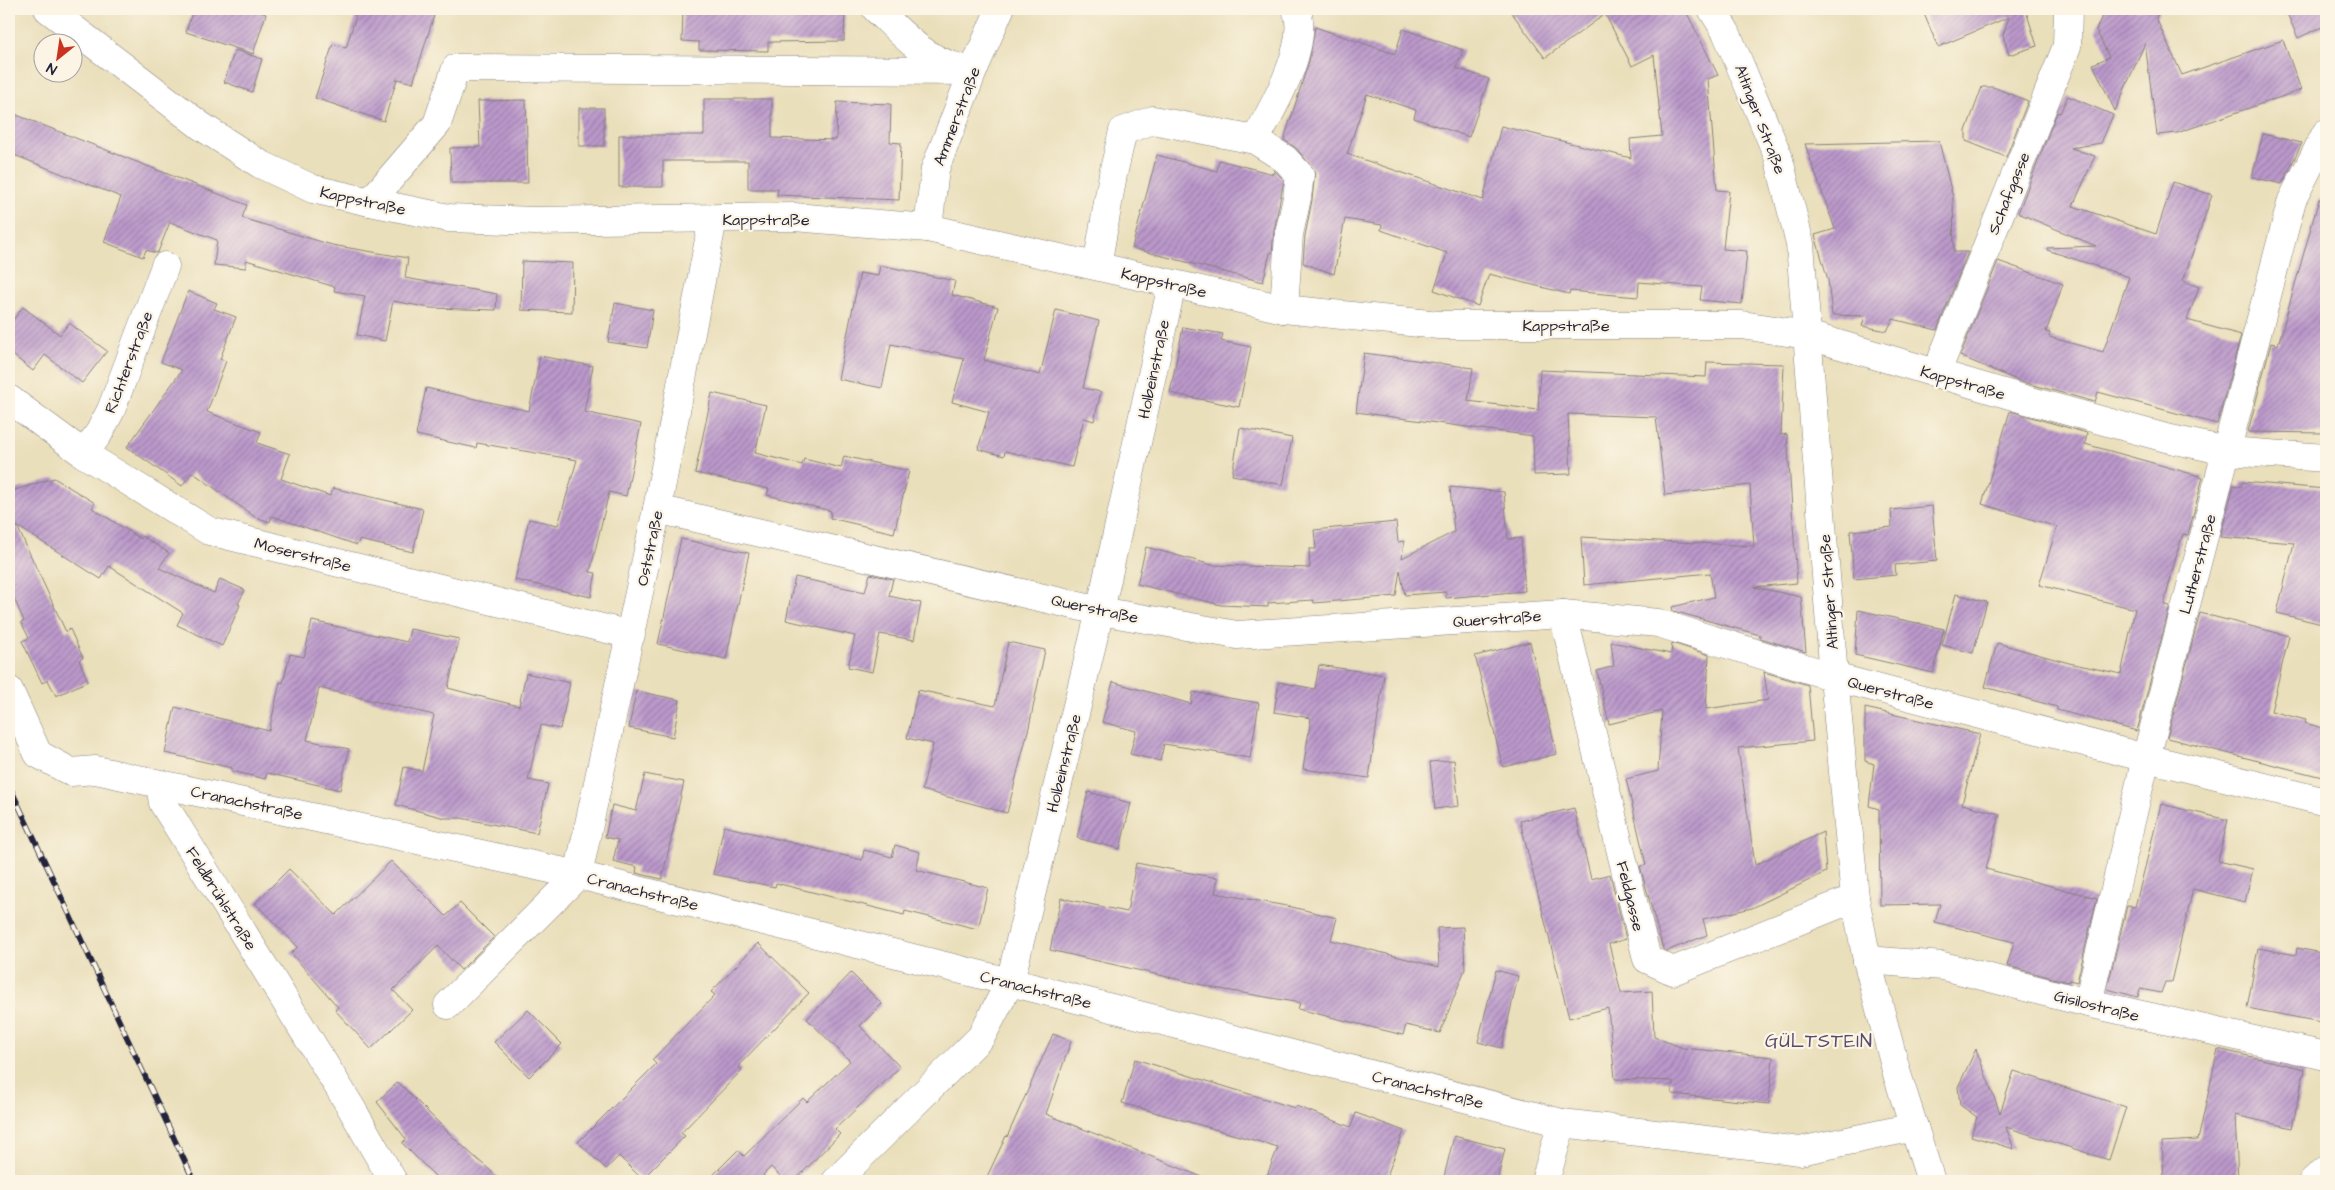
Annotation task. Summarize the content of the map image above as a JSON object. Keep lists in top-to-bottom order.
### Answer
{
  "streets": {
    "street": [
      "Ammerstraße",
      "Altinger Straße",
      "Schafgasse",
      "Kappstraße",
      "Richterstraße",
      "Holbeinstraße",
      "Oststraße",
      "Moserstraße",
      "Lutherstraße",
      "Querstraße",
      "Cranachstraße",
      "Feldgasse",
      "Feldbrühlstraße",
      "Gisilostraße"
    ]
  },
  "crossings": [
    ["Ammerstraße", "Kappstraße"],
    ["Altinger Straße", "Kappstraße"],
    ["Altinger Straße", "Querstraße"],
    ["Altinger Straße", "Cranachstraße"],
    ["Altinger Straße", "Feldgasse"],
    ["Altinger Straße", "Gisilostraße"],
    ["Schafgasse", "Kappstraße"],
    ["Kappstraße", "Holbeinstraße"],
    ["Kappstraße", "Oststraße"],
    ["Kappstraße", "Lutherstraße"],
    ["Richterstraße", "Moserstraße"],
    ["Holbeinstraße", "Querstraße"],
    ["Holbeinstraße", "Cranachstraße"],
    ["Oststraße", "Moserstraße"],
    ["Oststraße", "Querstraße"],
    ["Oststraße", "Cranachstraße"],
    ["Lutherstraße", "Querstraße"],
    ["Lutherstraße", "Gisilostraße"],
    ["Querstraße", "Feldgasse"],
    ["Cranachstraße", "Feldbrühlstraße"]
  ],
  "districts": ["GÜLTSTEIN"],
  "north": "bottom left"
}
